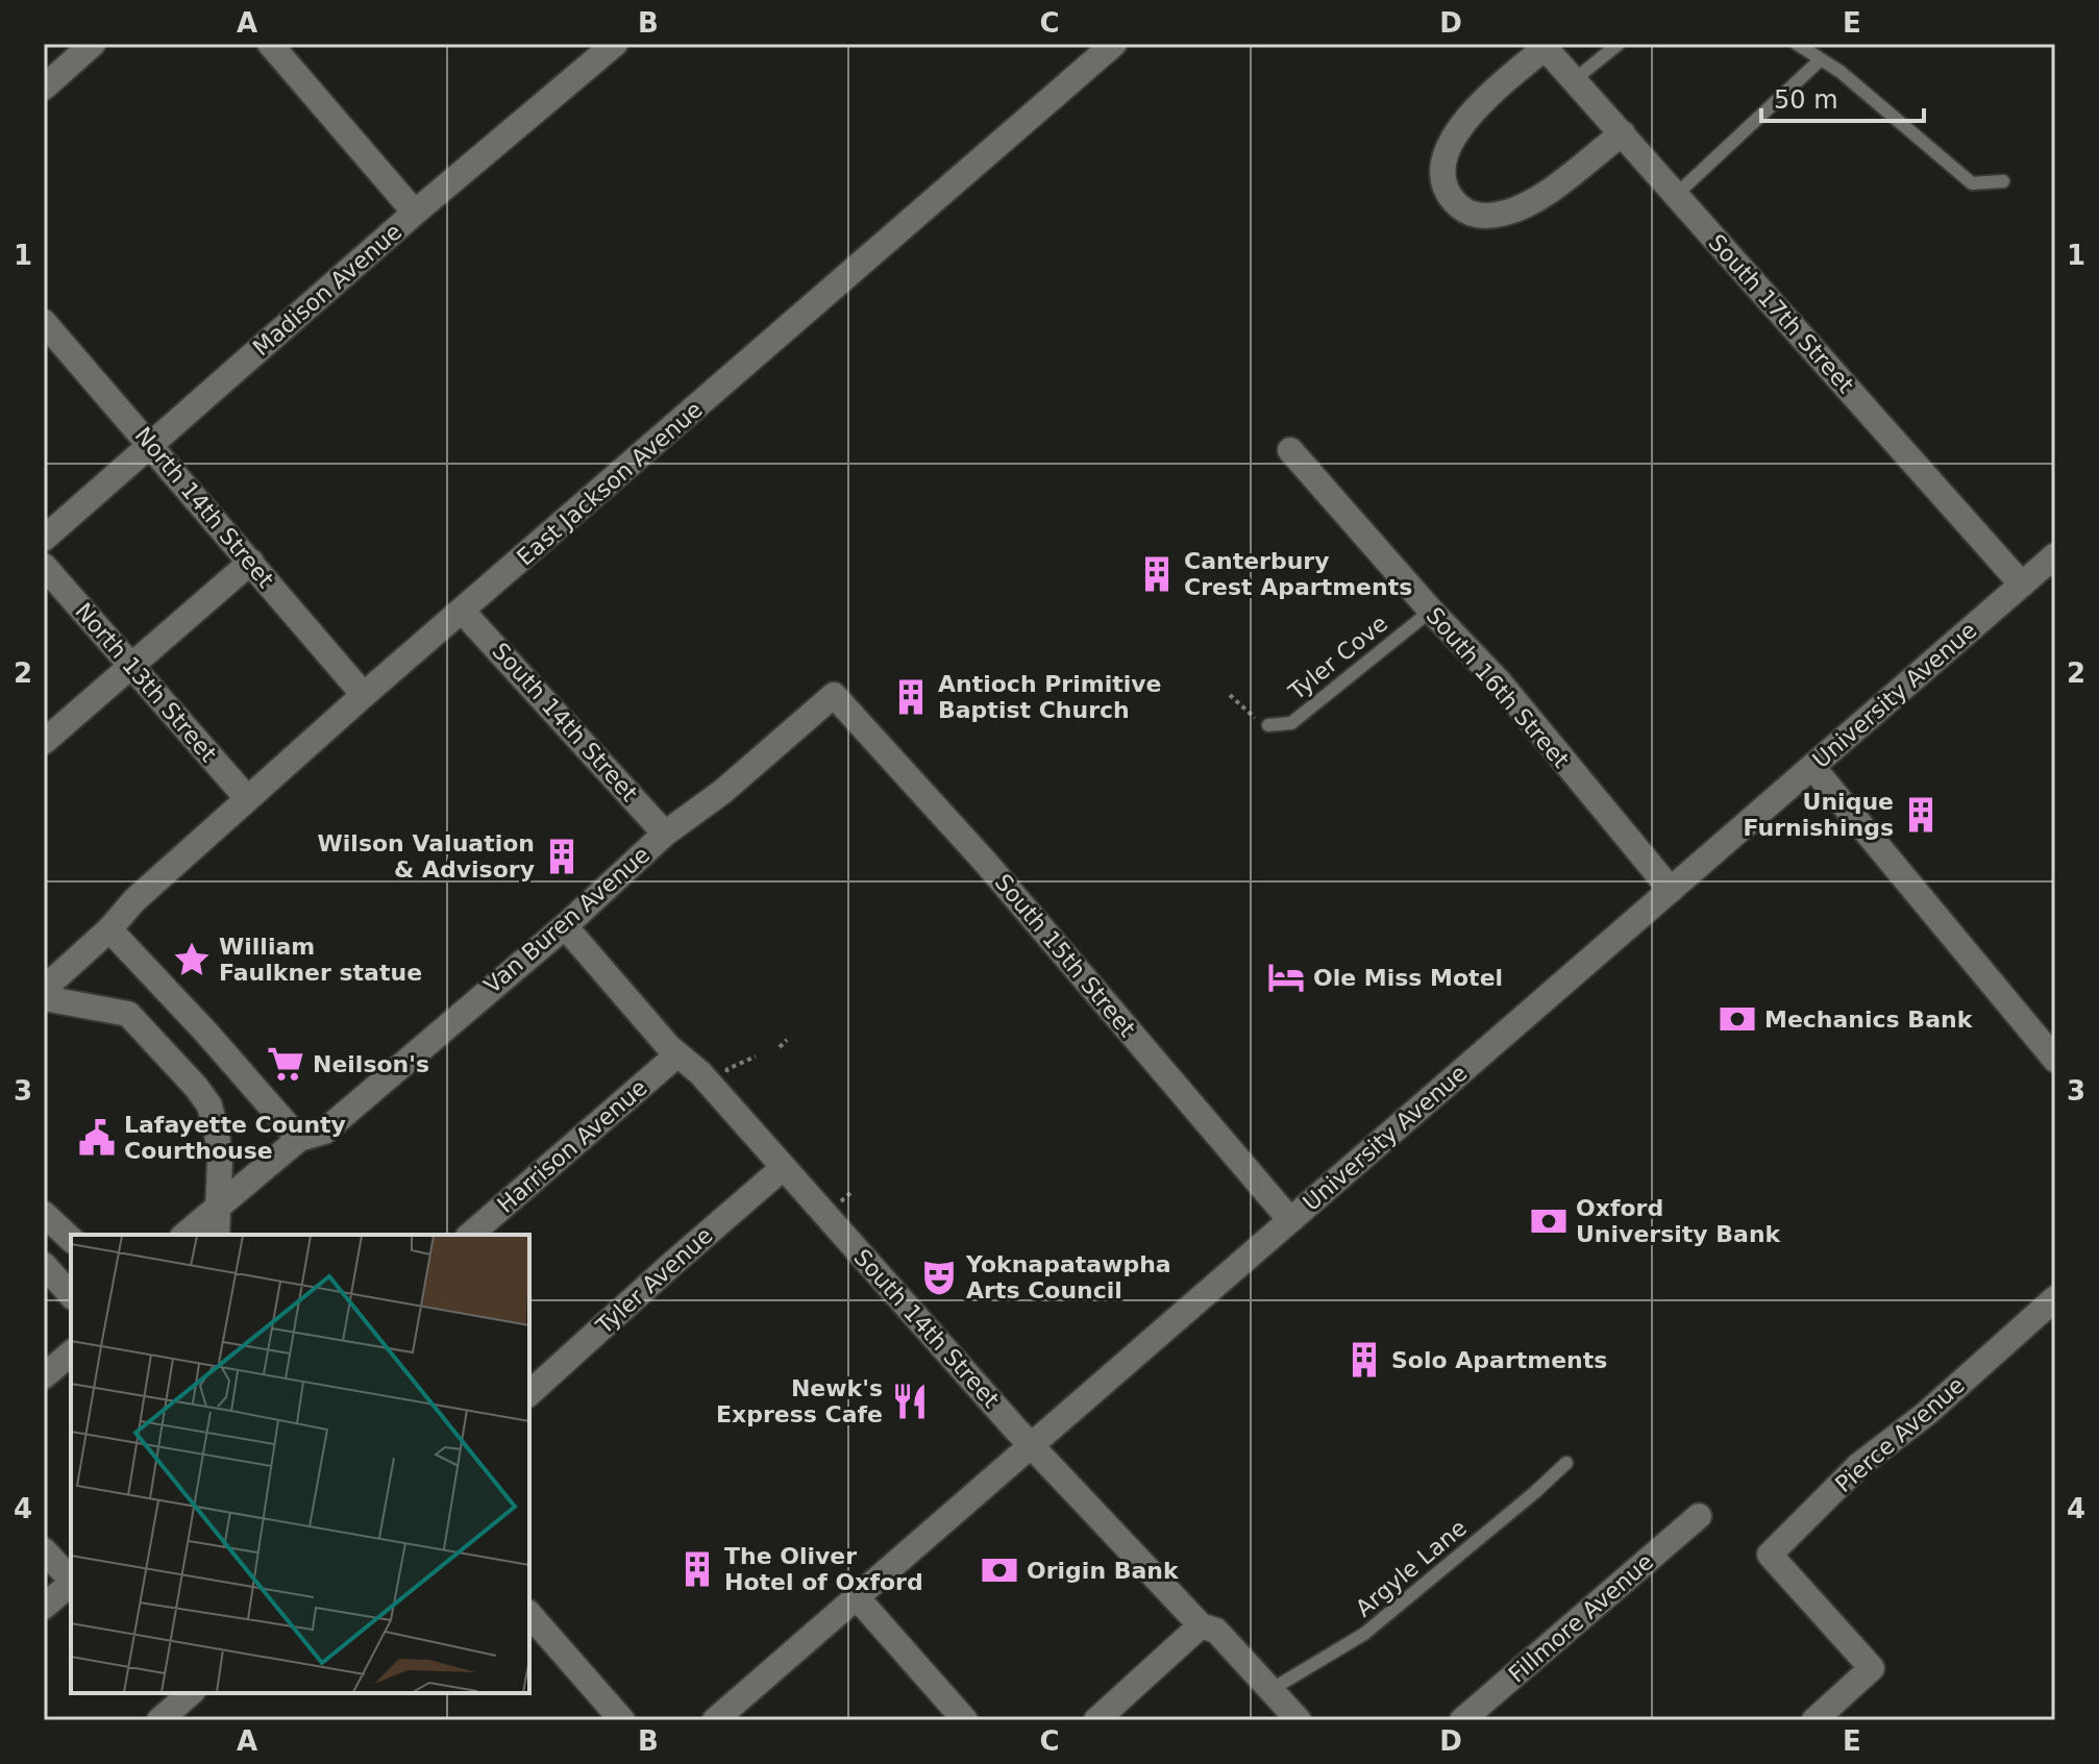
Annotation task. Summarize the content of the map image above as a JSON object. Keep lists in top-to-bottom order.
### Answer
{
  "streets": {
    "street": [
      "Madison Avenue",
      "South 17th Street",
      "East Jackson Avenue",
      "North 14th Street",
      "North 13th Street",
      "South 16th Street",
      "University Avenue",
      "South 14th Street",
      "Van Buren Avenue",
      "South 15th Street",
      "Harrison Avenue",
      "Tyler Avenue",
      "Pierce Avenue",
      "Fillmore Avenue"
    ],
    "lane": ["Tyler Cove", "Argyle Lane"]
  },
  "crossings": [
    ["Madison Avenue", "North 14th Street"],
    ["South 17th Street", "University Avenue"],
    ["East Jackson Avenue", "North 14th Street"],
    ["East Jackson Avenue", "North 13th Street"],
    ["East Jackson Avenue", "South 14th Street"],
    ["Tyler Cove", "South 16th Street"],
    ["South 16th Street", "University Avenue"],
    ["University Avenue", "South 14th Street"],
    ["University Avenue", "South 15th Street"],
    ["South 14th Street", "Van Buren Avenue"],
    ["South 14th Street", "Harrison Avenue"],
    ["South 14th Street", "Tyler Avenue"],
    ["South 14th Street", "Argyle Lane"],
    ["Van Buren Avenue", "South 15th Street"]
  ],
  "places": {
    "building": [
      "Canterbury Crest Apartments",
      "Antioch Primitive Baptist Church",
      "Unique Furnishings",
      "Wilson Valuation & Advisory",
      "Solo Apartments",
      "The Oliver Hotel of Oxford"
    ],
    "place": ["William Faulkner statue"],
    "hotel": ["Ole Miss Motel"],
    "bank": ["Mechanics Bank", "Oxford University Bank", "Origin Bank"],
    "supermarket": ["Neilson's"],
    "public building": ["Lafayette County Courthouse"],
    "theatre": ["Yoknapatawpha Arts Council"],
    "restaurant": ["Newk's Express Cafe"]
  },
  "scale_bar": "50 m",
  "grid": {
    "columns": [
      "A",
      "B",
      "C",
      "D",
      "E"
    ],
    "rows": [
      "1",
      "2",
      "3",
      "4"
    ]
  }
}
